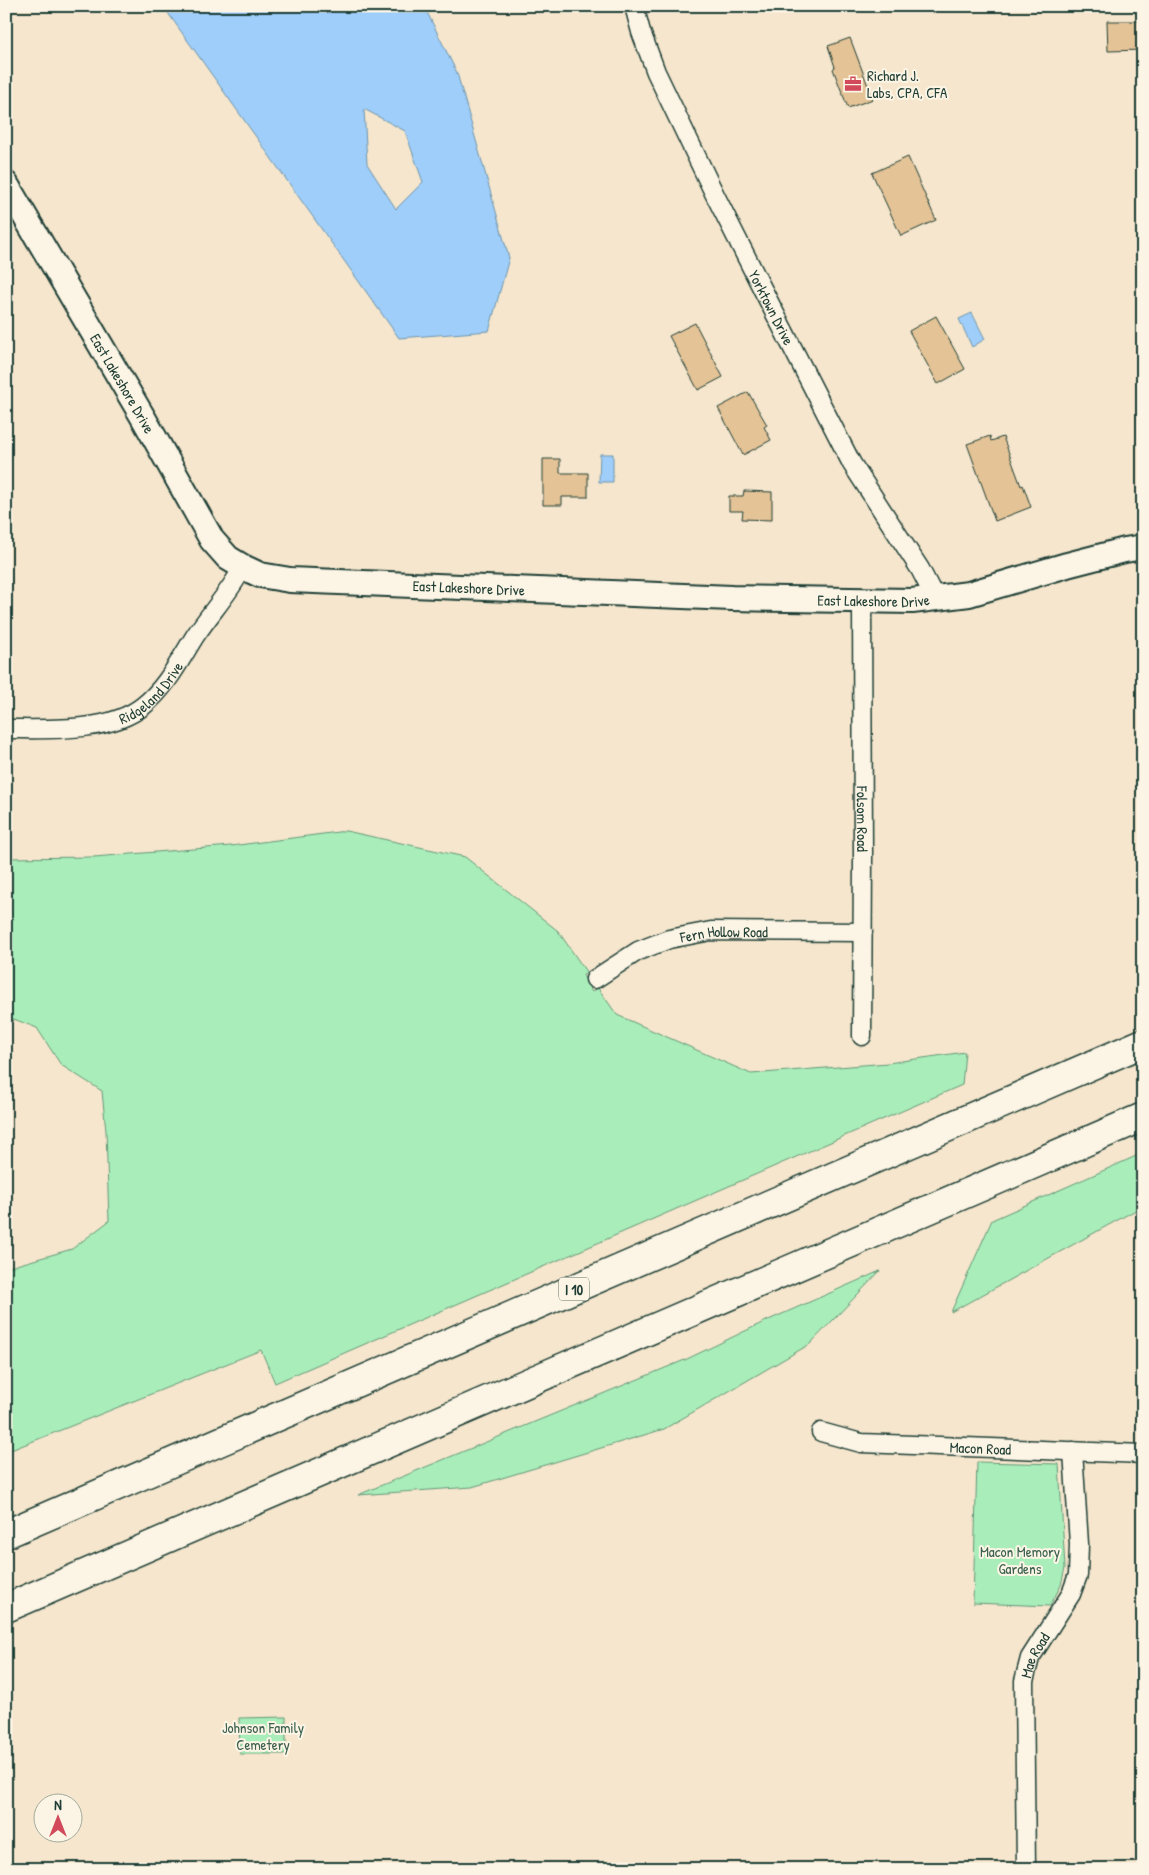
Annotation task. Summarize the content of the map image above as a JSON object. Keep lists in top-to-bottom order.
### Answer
{
  "streets": {
    "highway": ["I 10"],
    "street": [
      "Yorktown Drive",
      "East Lakeshore Drive",
      "Ridgeland Drive",
      "Folsom Road",
      "Fern Hollow Road",
      "Macon Road",
      "Mae Road"
    ]
  },
  "crossings": [
    ["Yorktown Drive", "East Lakeshore Drive"],
    ["East Lakeshore Drive", "Ridgeland Drive"],
    ["East Lakeshore Drive", "Folsom Road"],
    ["Folsom Road", "Fern Hollow Road"],
    ["Macon Road", "Mae Road"]
  ],
  "parks": ["Macon Memory Gardens", "Johnson Family Cemetery"],
  "places": {
    "office": ["Richard J. Labs, CPA, CFA"]
  },
  "north": "top"
}
